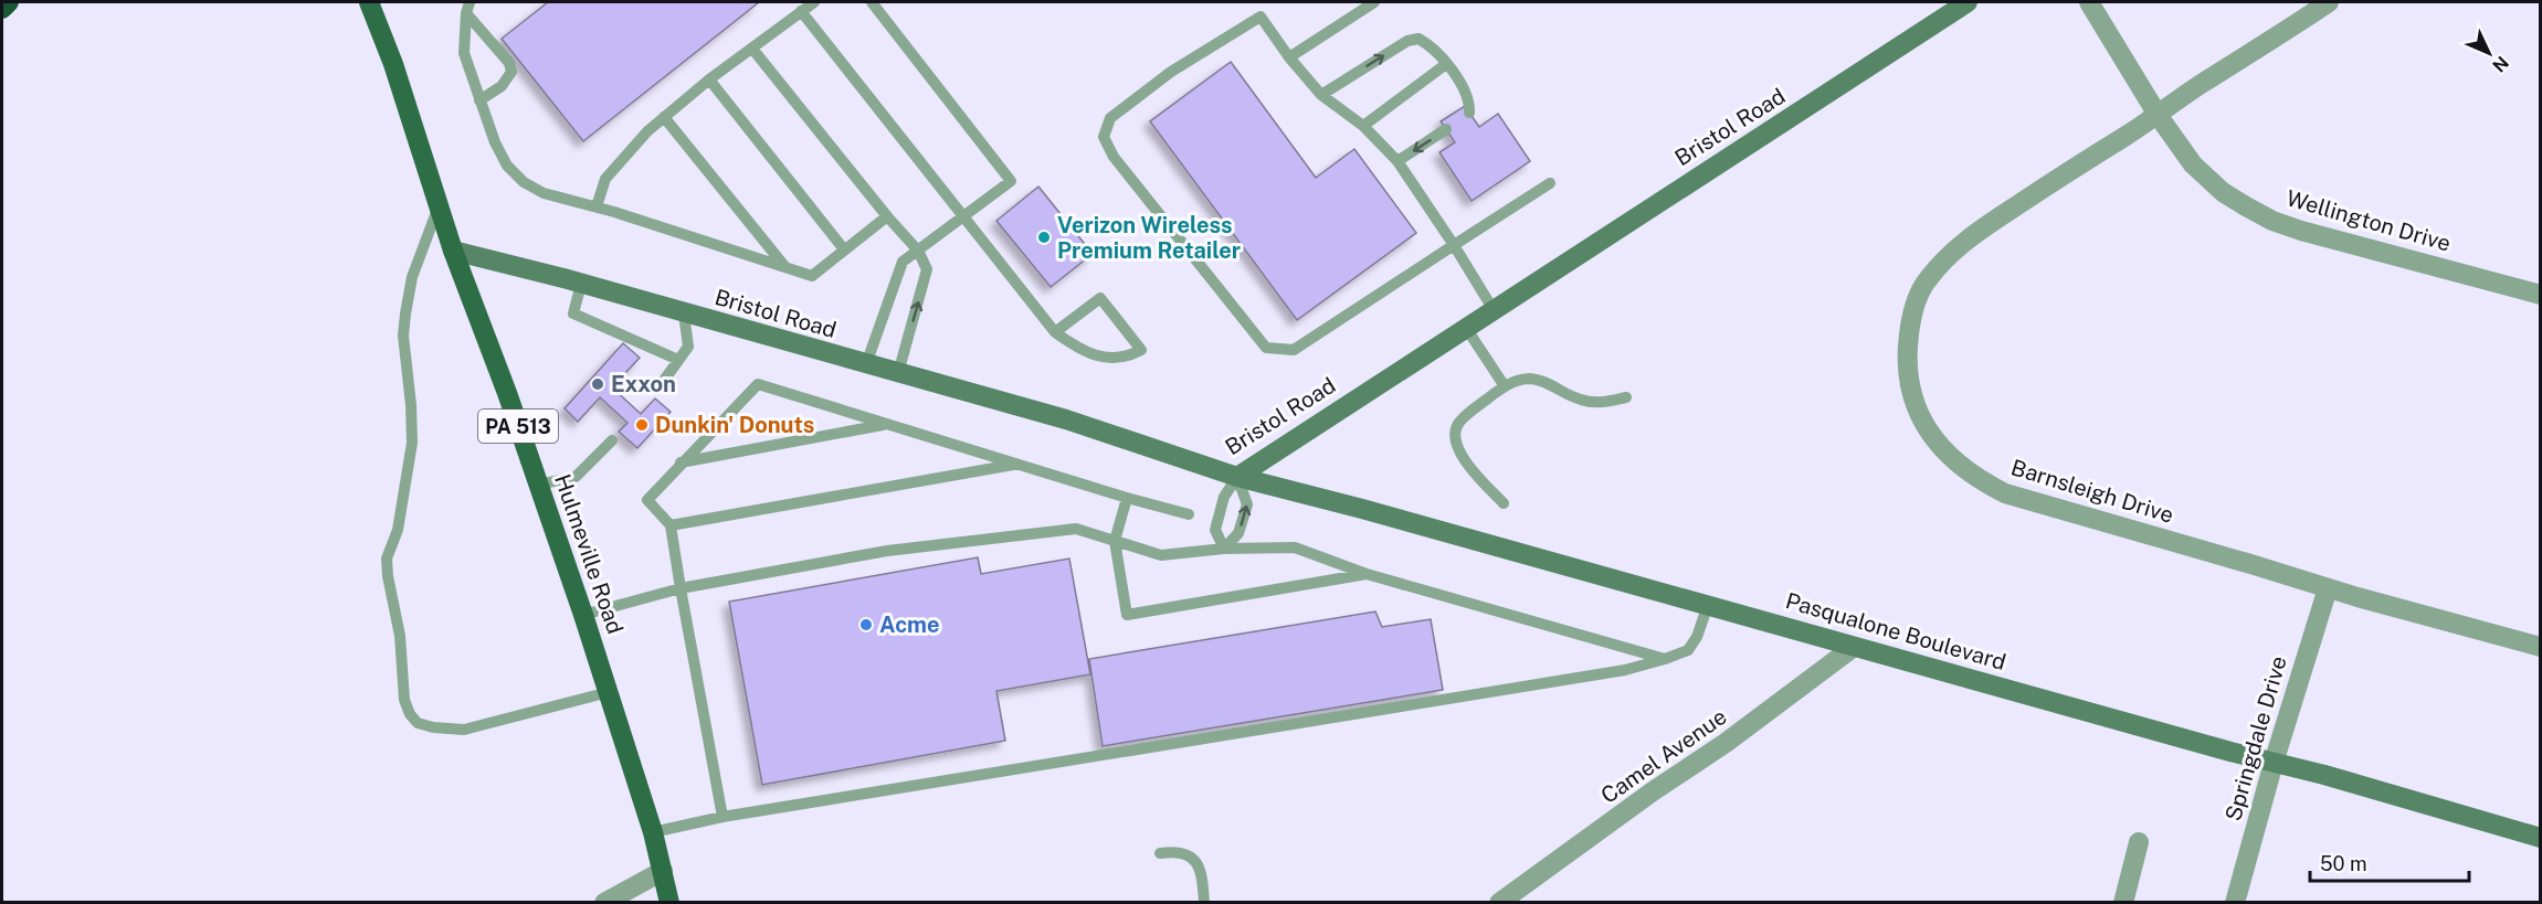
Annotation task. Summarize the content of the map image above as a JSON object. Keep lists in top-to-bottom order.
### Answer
{
  "streets": {
    "main road": [
      "Bristol Road",
      "PA 513",
      "Hulmeville Road",
      "Pasqualone Boulevard"
    ],
    "street": [
      "Wellington Drive",
      "Barnsleigh Drive",
      "Springdale Drive",
      "Camel Avenue"
    ]
  },
  "crossings": [
    ["Bristol Road", "Hulmeville Road"],
    ["Bristol Road", "Pasqualone Boulevard"],
    ["Wellington Drive", "Barnsleigh Drive"],
    ["Barnsleigh Drive", "Springdale Drive"],
    ["Pasqualone Boulevard", "Springdale Drive"],
    ["Pasqualone Boulevard", "Camel Avenue"]
  ],
  "places": [
    "Verizon Wireless Premium Retailer",
    "Exxon",
    "Dunkin' Donuts",
    "Acme"
  ],
  "scale_bar": "50 m",
  "north": "bottom right"
}
